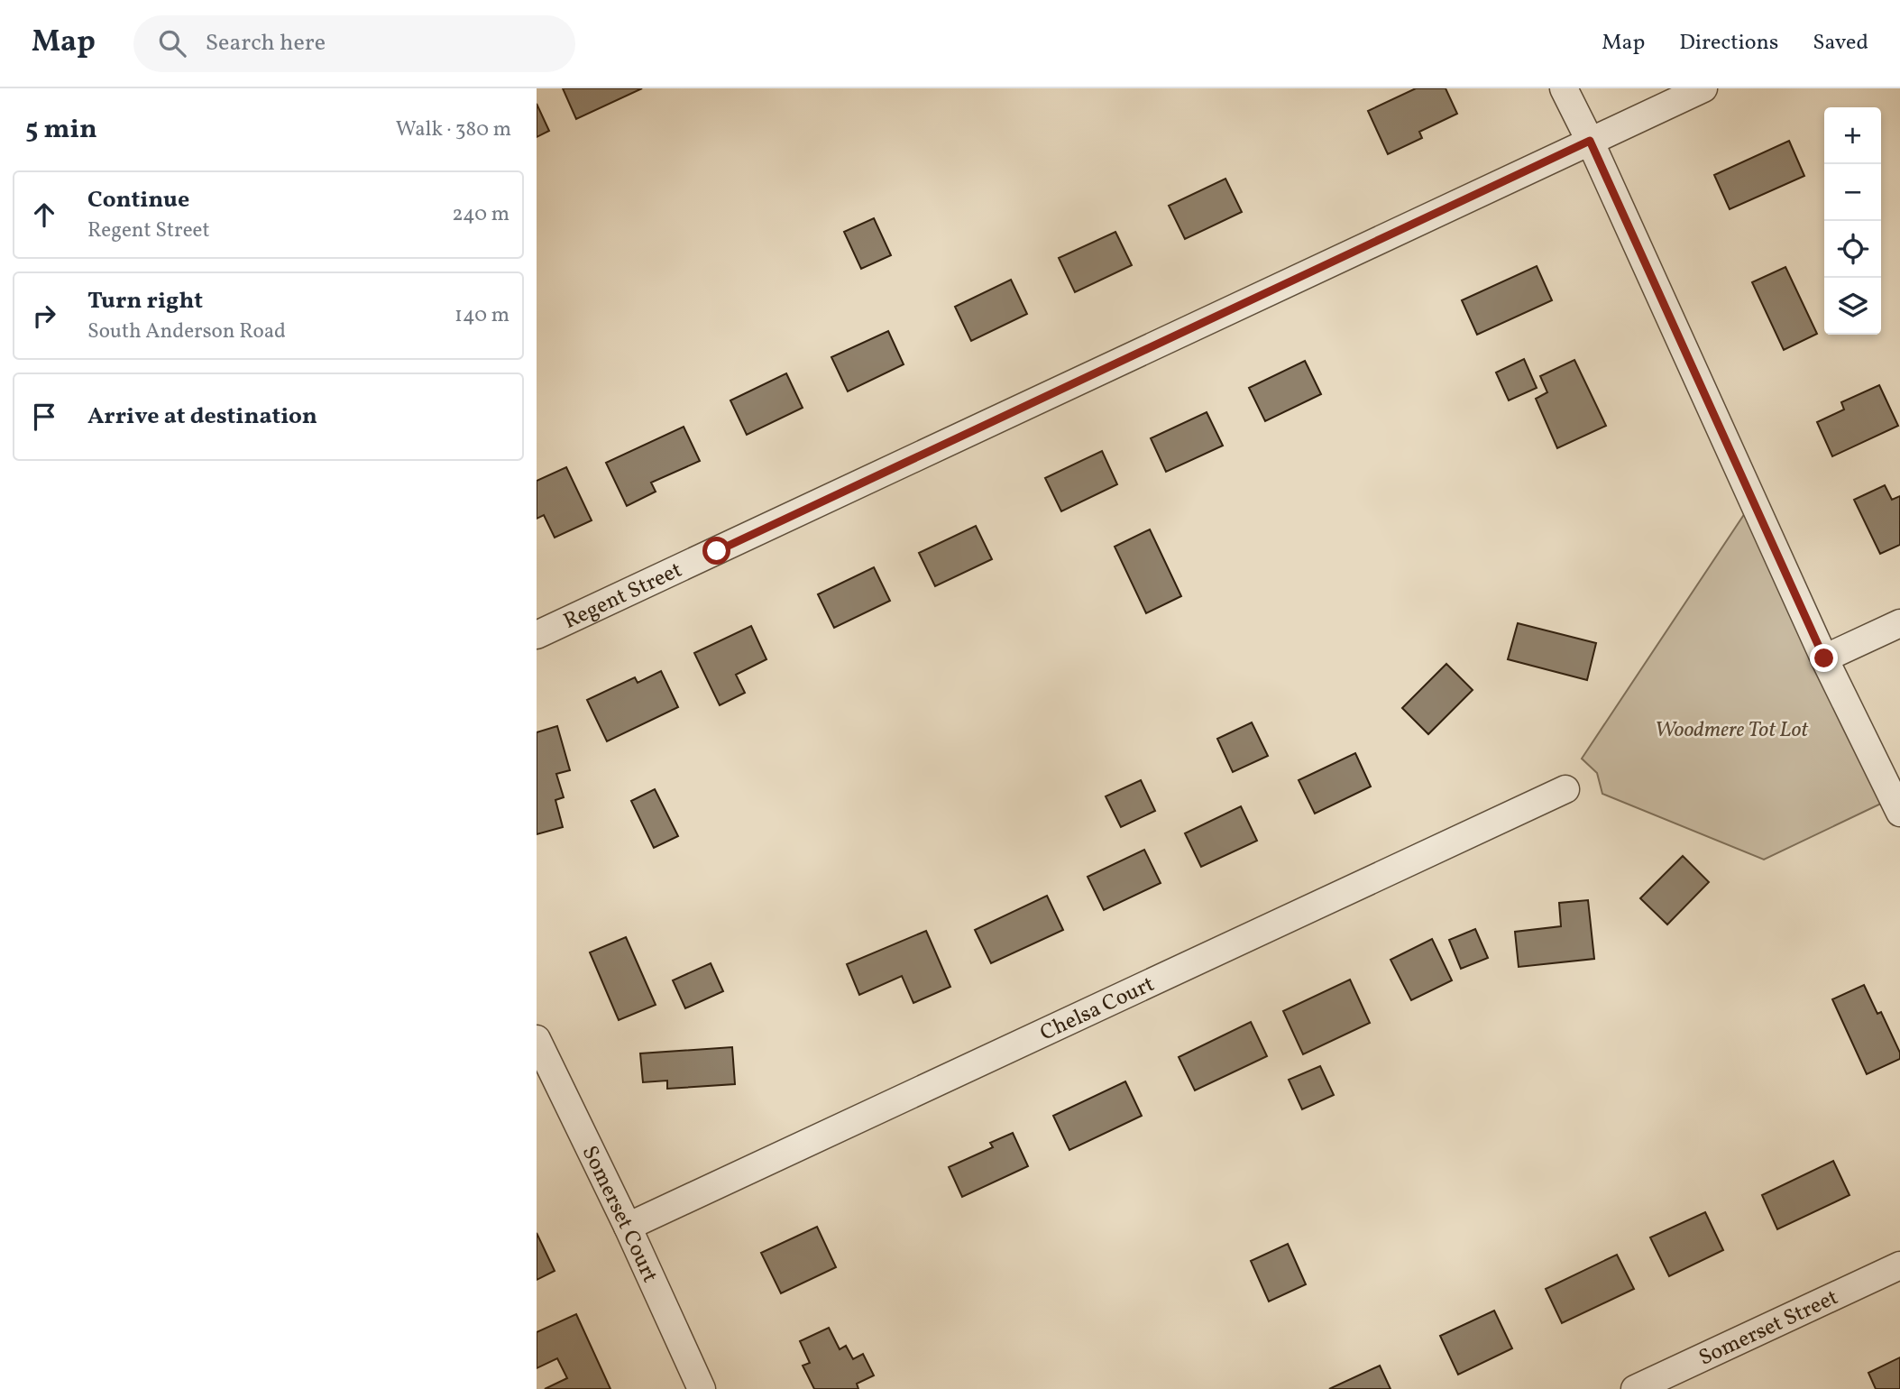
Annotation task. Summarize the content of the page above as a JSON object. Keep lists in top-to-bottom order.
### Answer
{
  "streets": {
    "street": [
      "Regent Street",
      "Chelsa Court",
      "Somerset Court",
      "Somerset Street"
    ]
  },
  "crossings": [
    ["Chelsa Court", "Somerset Court"]
  ],
  "parks": ["Woodmere Tot Lot"],
  "page": {
    "header": "Map",
    "search": "Search here",
    "nav": ["Map", "Directions", "Saved"],
    "heading": ["5 min", "Walk · 380 m"],
    "map_buttons": ["+", "−"],
    "list": [
      ["Continue", "Regent Street", "240 m"],
      ["Turn right", "South Anderson Road", "140 m"],
      "Arrive at destination"
    ]
  }
}
